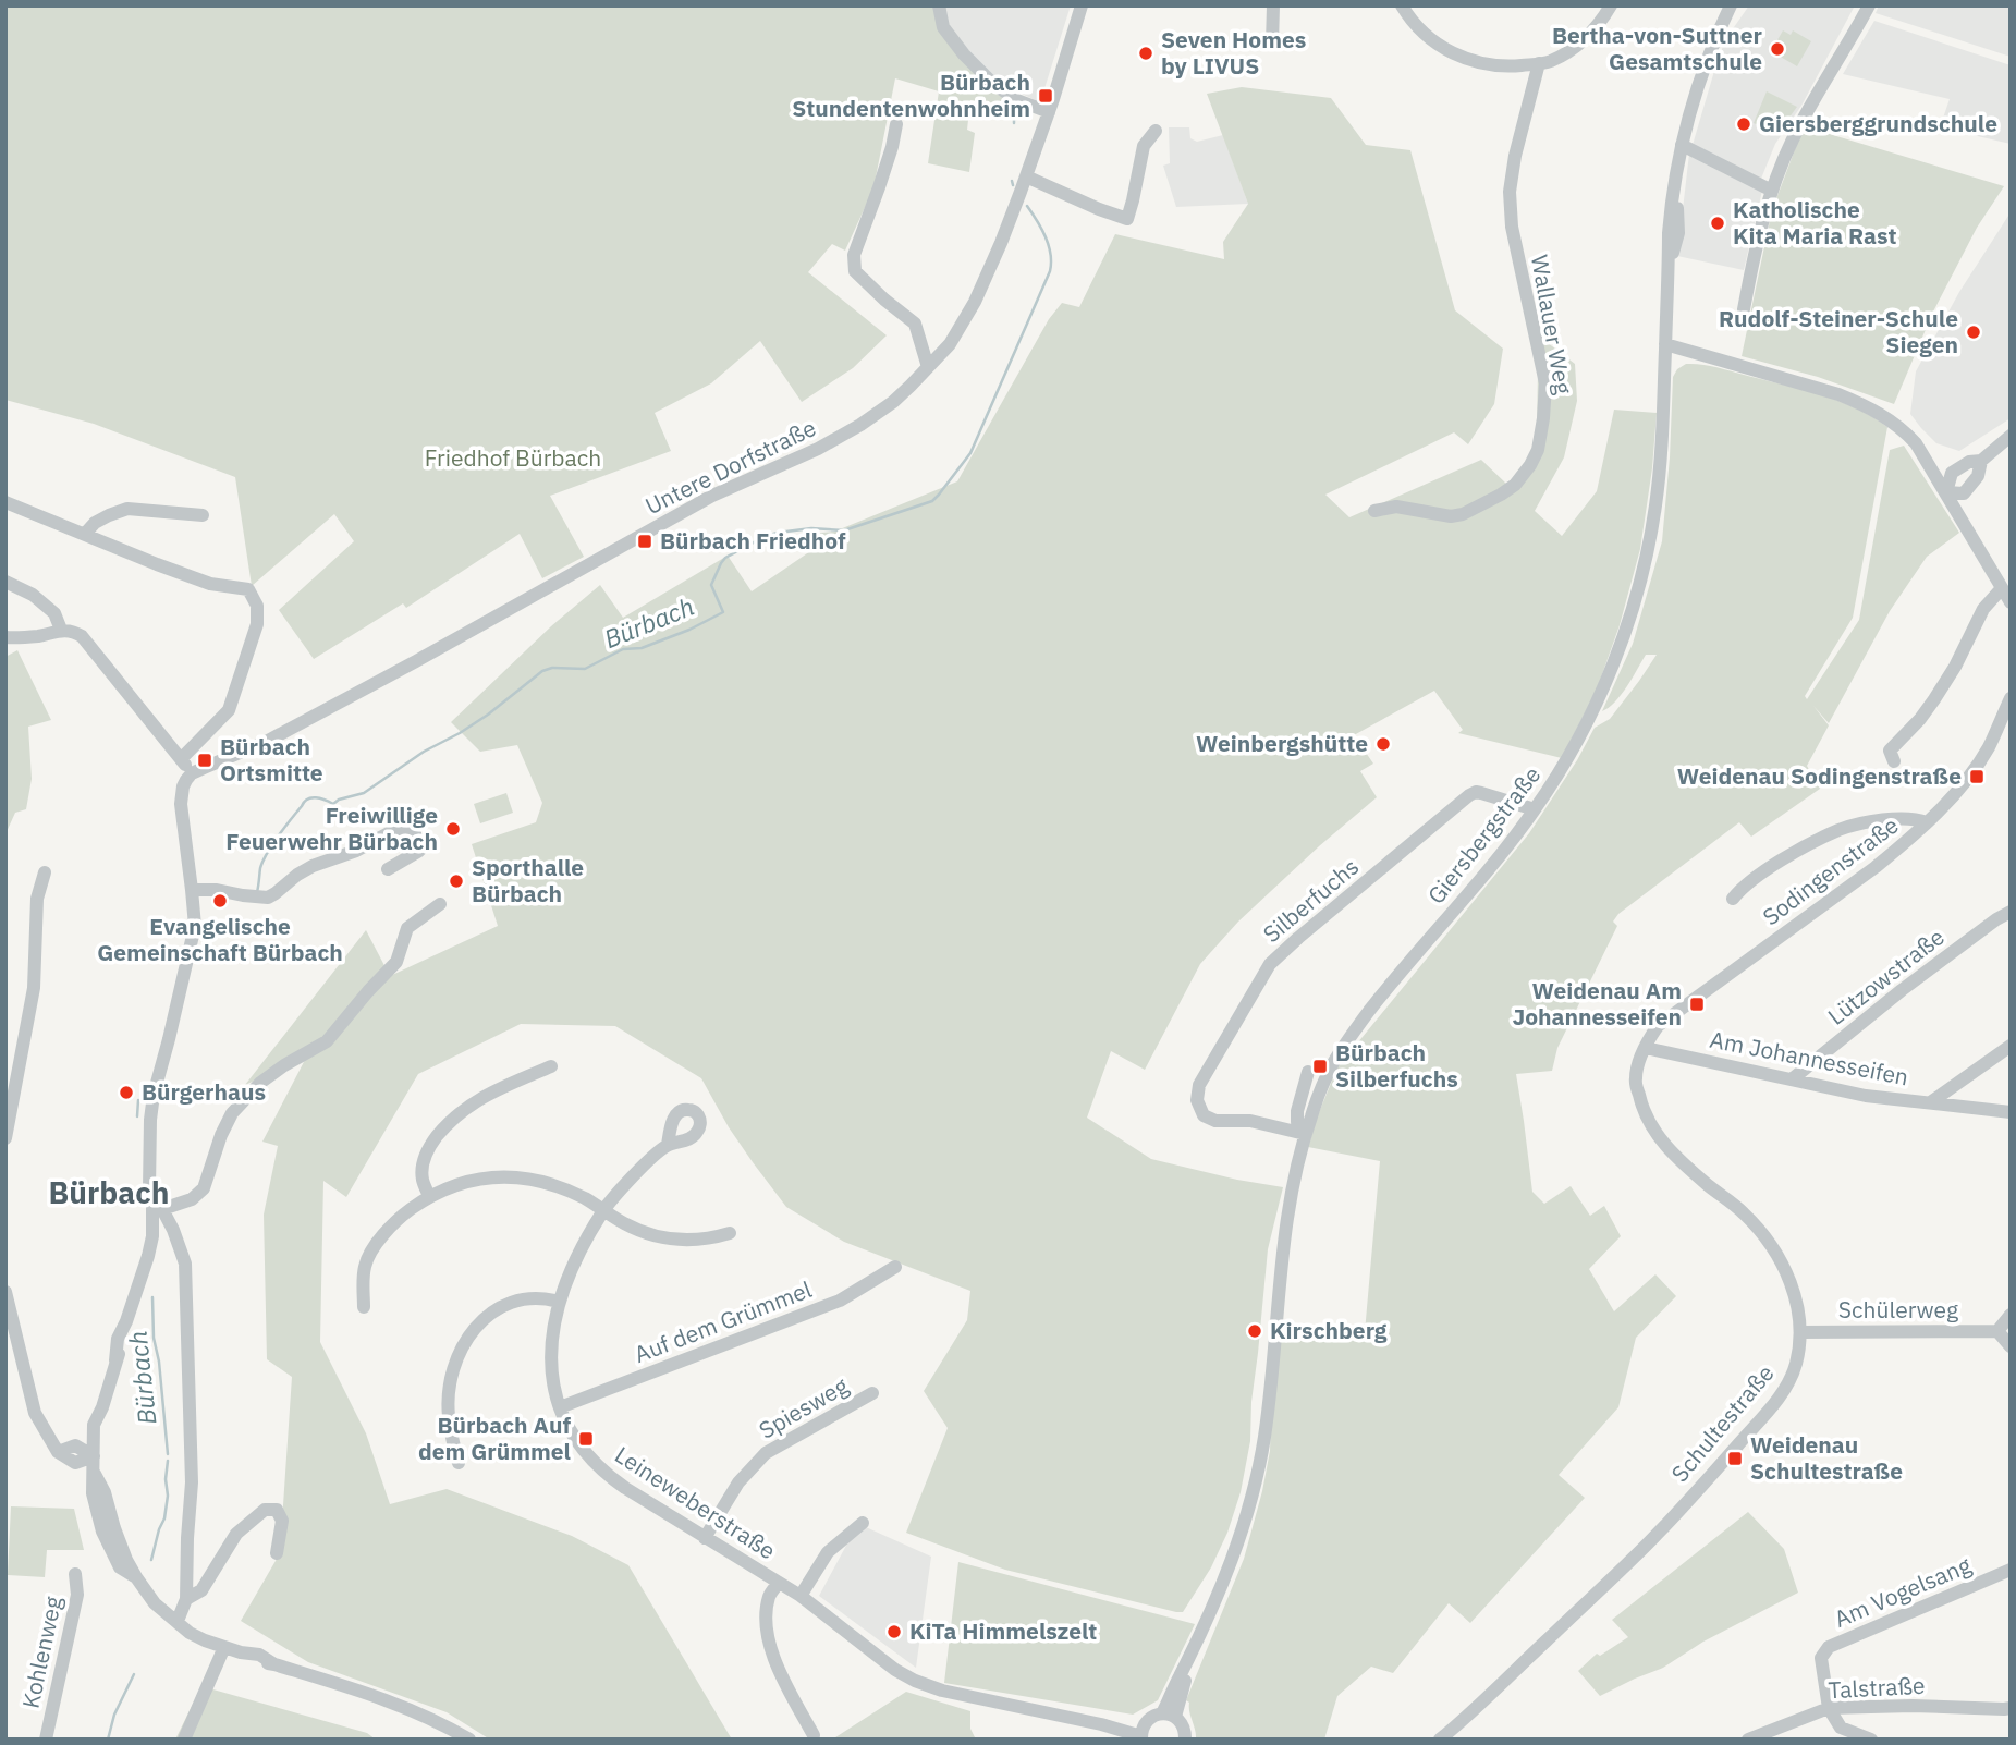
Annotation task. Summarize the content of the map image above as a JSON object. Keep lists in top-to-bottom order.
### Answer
{
  "streets": {
    "street": [
      "Wallauer Weg",
      "Untere Dorfstraße",
      "Giersbergstraße",
      "Sodingenstraße",
      "Silberfuchs",
      "Lützowstraße",
      "Am Johannesseifen",
      "Schülerweg",
      "Auf dem Grümmel",
      "Spiesweg",
      "Schultestraße",
      "Leineweberstraße",
      "Am Vogelsang",
      "Kohlenweg",
      "Talstraße"
    ]
  },
  "crossings": [
    ["Giersbergstraße", "Silberfuchs"],
    ["Sodingenstraße", "Am Johannesseifen"],
    ["Sodingenstraße", "Schultestraße"],
    ["Lützowstraße", "Am Johannesseifen"],
    ["Am Johannesseifen", "Schultestraße"],
    ["Schülerweg", "Schultestraße"],
    ["Auf dem Grümmel", "Leineweberstraße"],
    ["Spiesweg", "Leineweberstraße"],
    ["Am Vogelsang", "Talstraße"]
  ],
  "districts": ["Bürbach"],
  "water": ["Bürbach"],
  "parks": ["Friedhof Bürbach"],
  "places": {
    "other": [
      "Bertha-von-Suttner Gesamtschule",
      "Seven Homes by LIVUS",
      "Giersberggrundschule",
      "Katholische Kita Maria Rast",
      "Rudolf-Steiner-Schule Siegen",
      "Weinbergshütte",
      "Freiwillige Feuerwehr Bürbach",
      "Sporthalle Bürbach",
      "Evangelische Gemeinschaft Bürbach",
      "Bürgerhaus",
      "Kirschberg",
      "KiTa Himmelszelt"
    ],
    "transit": [
      "Bürbach Stundentenwohnheim",
      "Bürbach Friedhof",
      "Bürbach Ortsmitte",
      "Weidenau Sodingenstraße",
      "Weidenau Am Johannesseifen",
      "Bürbach Silberfuchs",
      "Bürbach Auf dem Grümmel",
      "Weidenau Schultestraße"
    ]
  }
}
